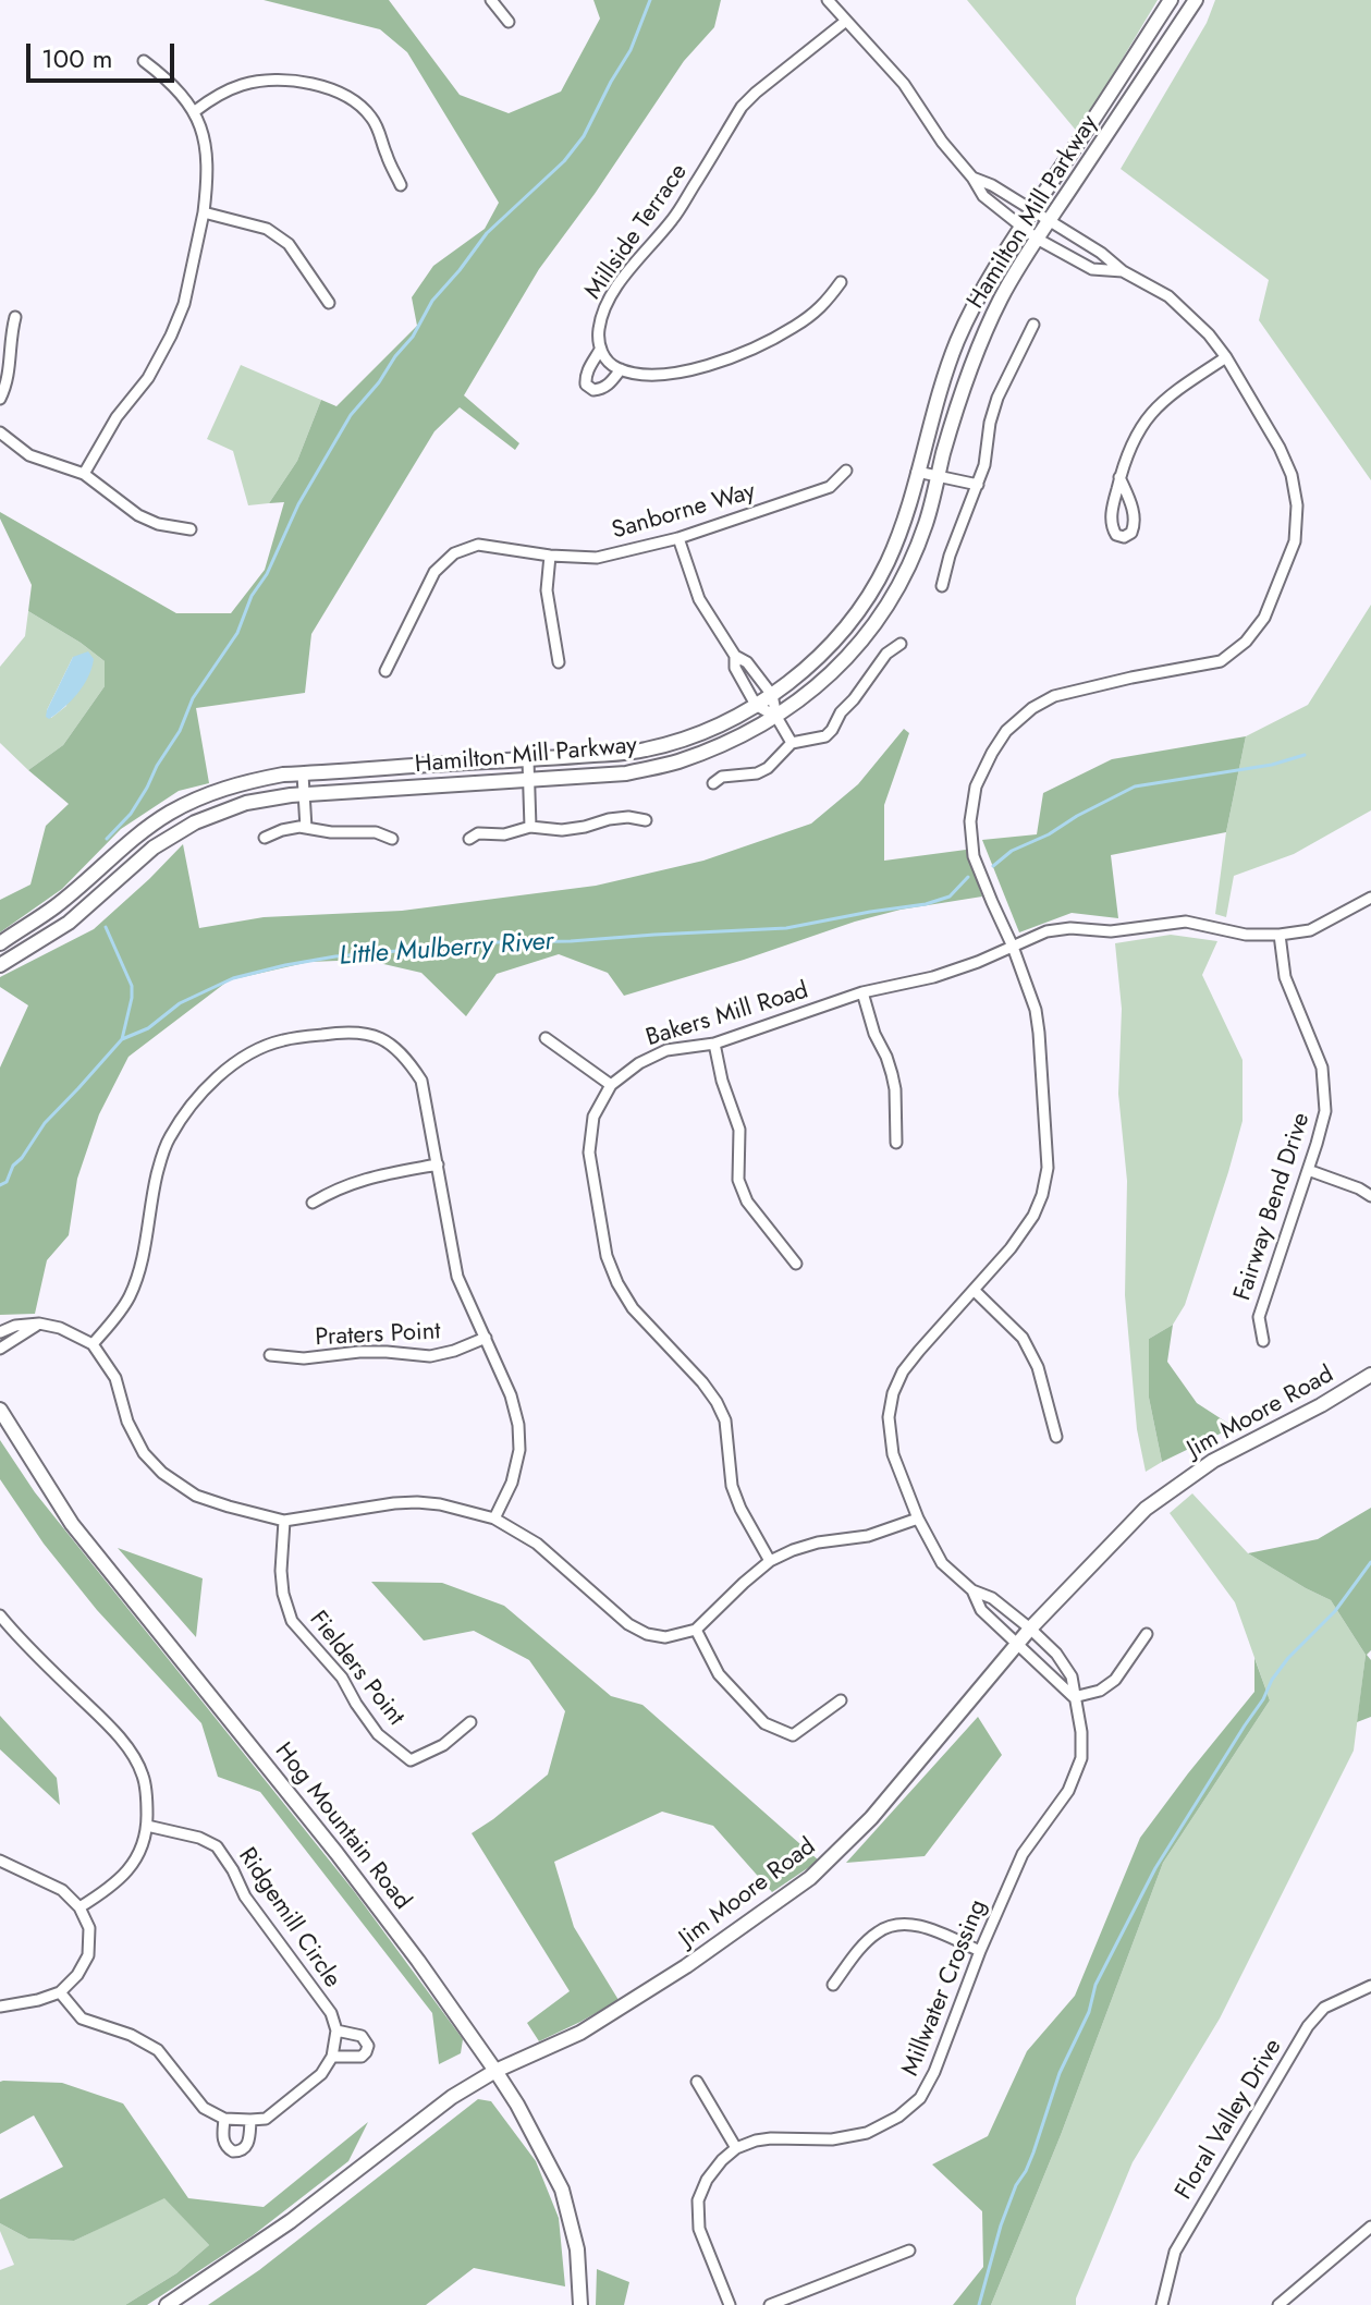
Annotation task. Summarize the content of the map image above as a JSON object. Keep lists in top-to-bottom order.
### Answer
{
  "streets": {
    "street": [
      "Hamilton Mill Parkway",
      "Millside Terrace",
      "Sanborne Way",
      "Bakers Mill Road",
      "Fairway Bend Drive",
      "Praters Point",
      "Jim Moore Road",
      "Fielders Point",
      "Hog Mountain Road",
      "Ridgemill Circle",
      "Millwater Crossing",
      "Floral Valley Drive"
    ]
  },
  "crossings": [
    ["Bakers Mill Road", "Fairway Bend Drive"],
    ["Jim Moore Road", "Hog Mountain Road"],
    ["Jim Moore Road", "Millwater Crossing"]
  ],
  "water": ["Little Mulberry River"],
  "scale_bar": "100 m"
}
